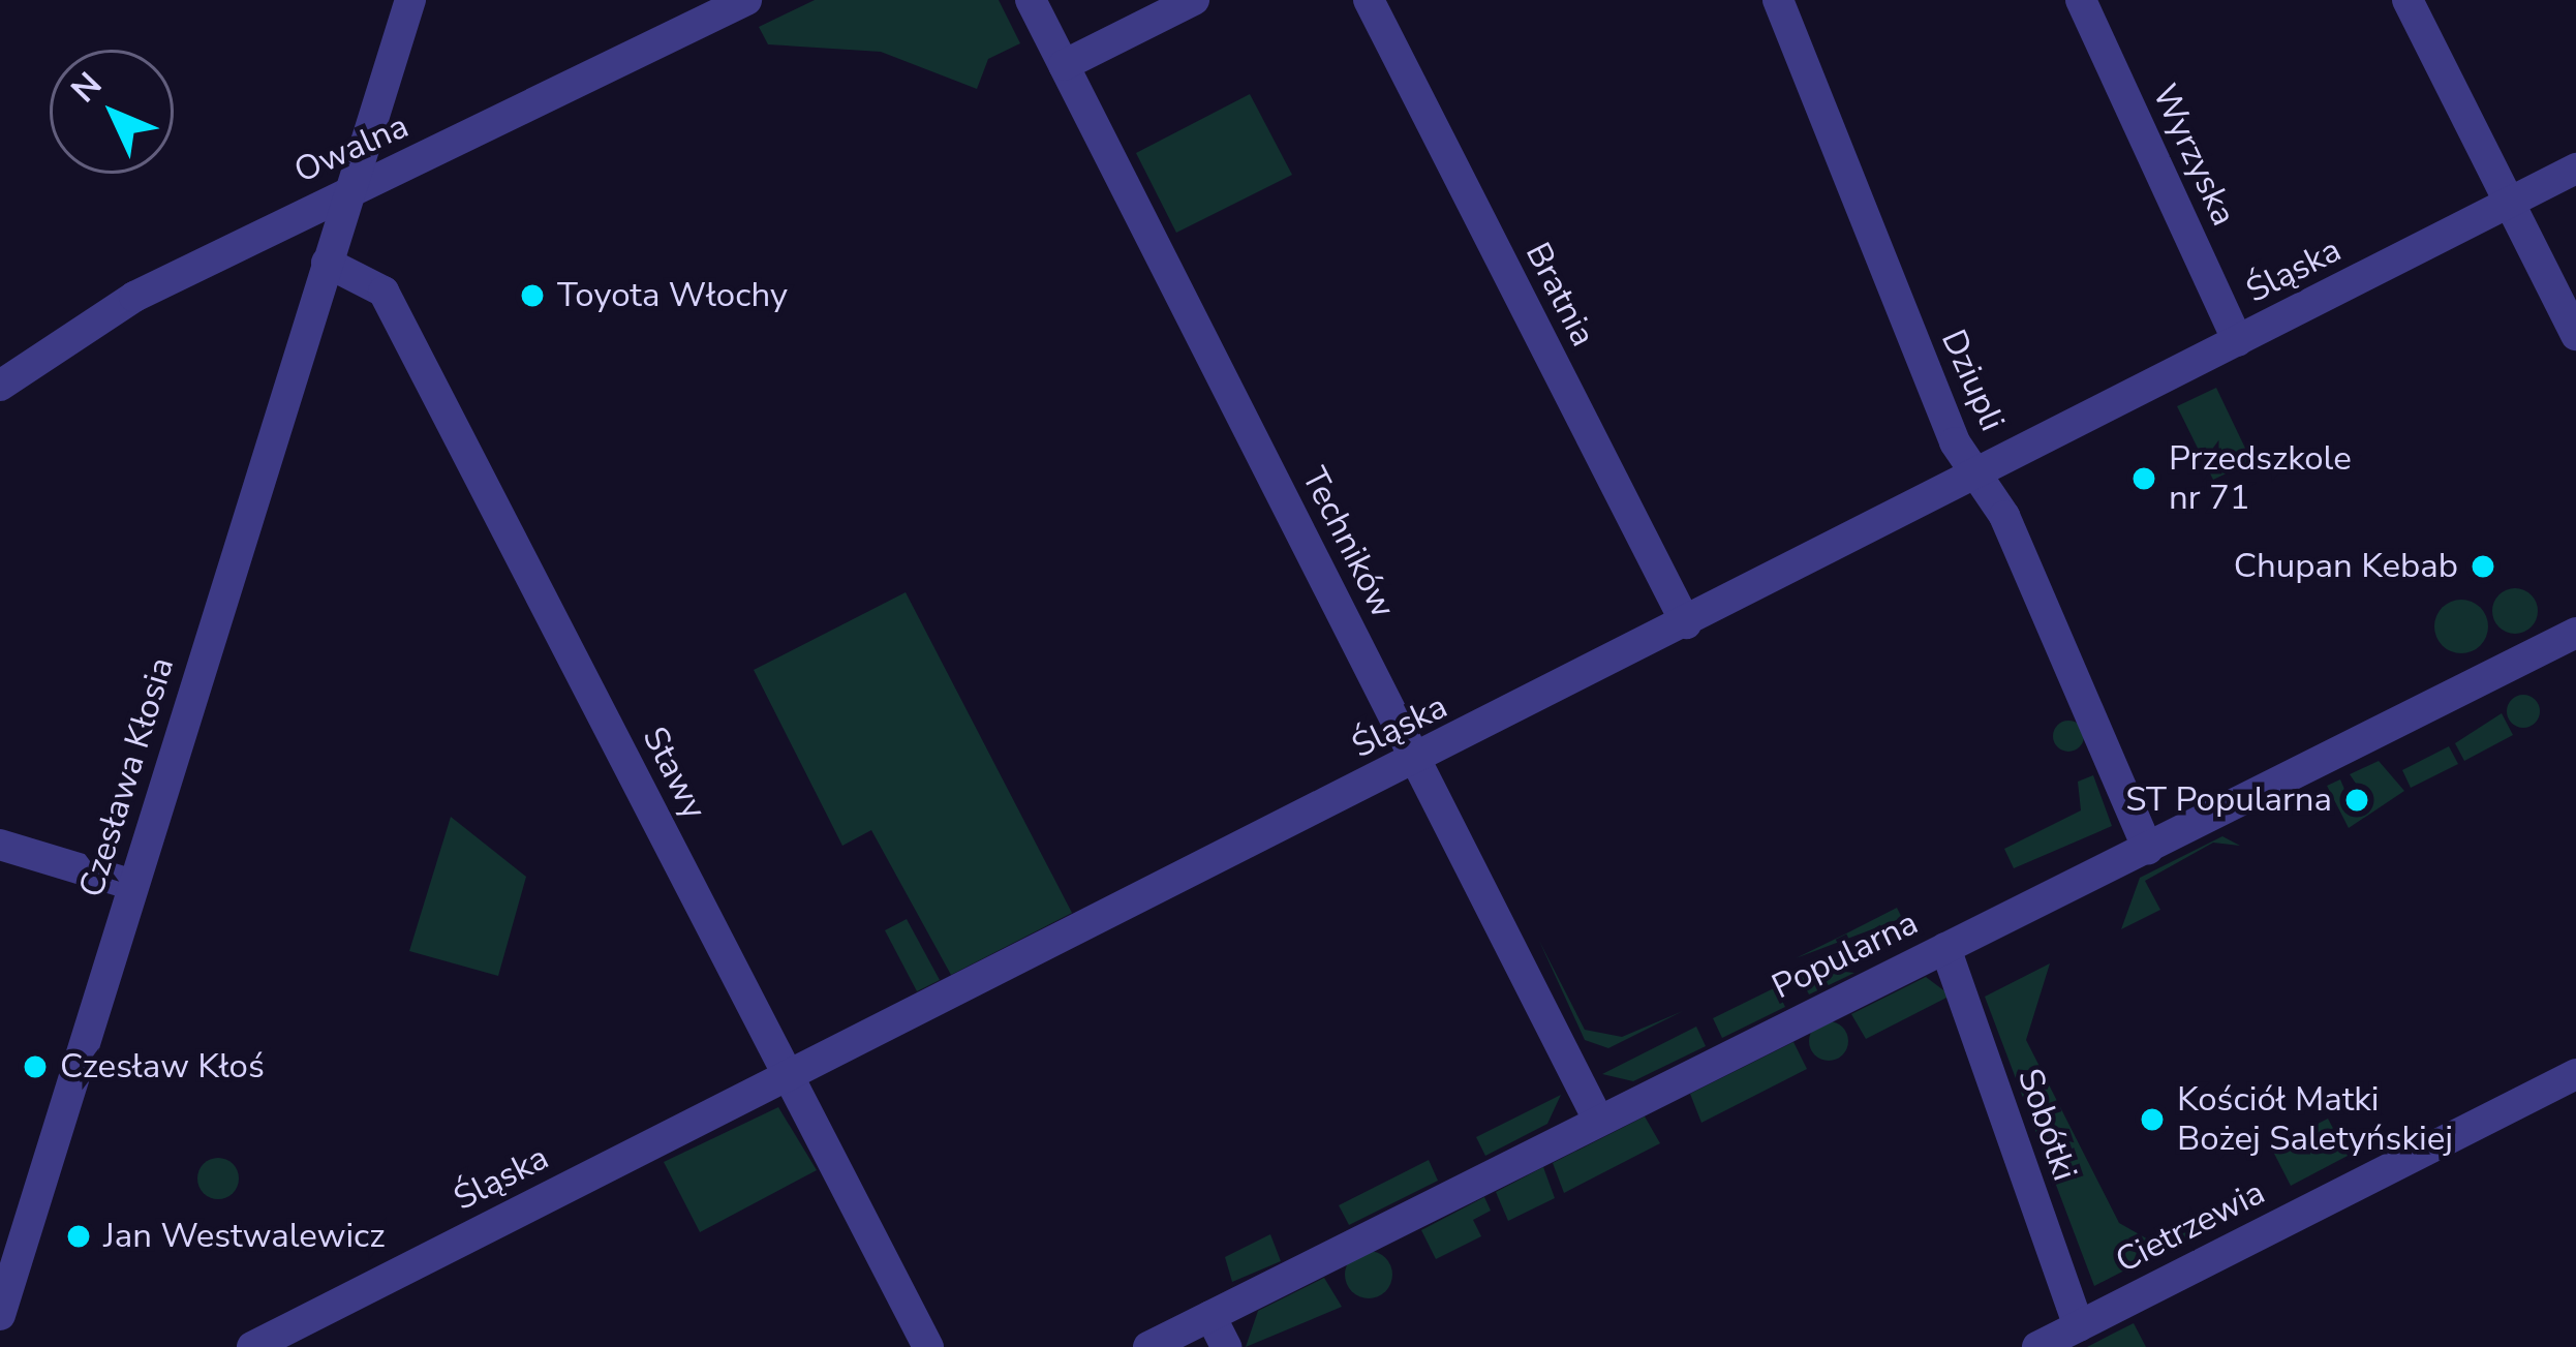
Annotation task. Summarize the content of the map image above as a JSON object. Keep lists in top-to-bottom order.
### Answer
{
  "streets": {
    "street": [
      "Owalna",
      "Wyrzyska",
      "Śląska",
      "Bratnia",
      "Dziupli",
      "Techników",
      "Stawy",
      "Czesława Kłosia",
      "Popularna",
      "Sobótki",
      "Cietrzewia"
    ]
  },
  "crossings": [
    ["Owalna", "Czesława Kłosia"],
    ["Wyrzyska", "Śląska"],
    ["Śląska", "Bratnia"],
    ["Śląska", "Dziupli"],
    ["Śląska", "Techników"],
    ["Śląska", "Stawy"],
    ["Dziupli", "Popularna"],
    ["Techników", "Popularna"],
    ["Stawy", "Czesława Kłosia"],
    ["Popularna", "Sobótki"],
    ["Sobótki", "Cietrzewia"]
  ],
  "places": [
    "Toyota Włochy",
    "Przedszkole nr 71",
    "Chupan Kebab",
    "ST Popularna",
    "Czesław Kłoś",
    "Kościół Matki Bożej Saletyńskiej",
    "Jan Westwalewicz"
  ],
  "north": "top left"
}
